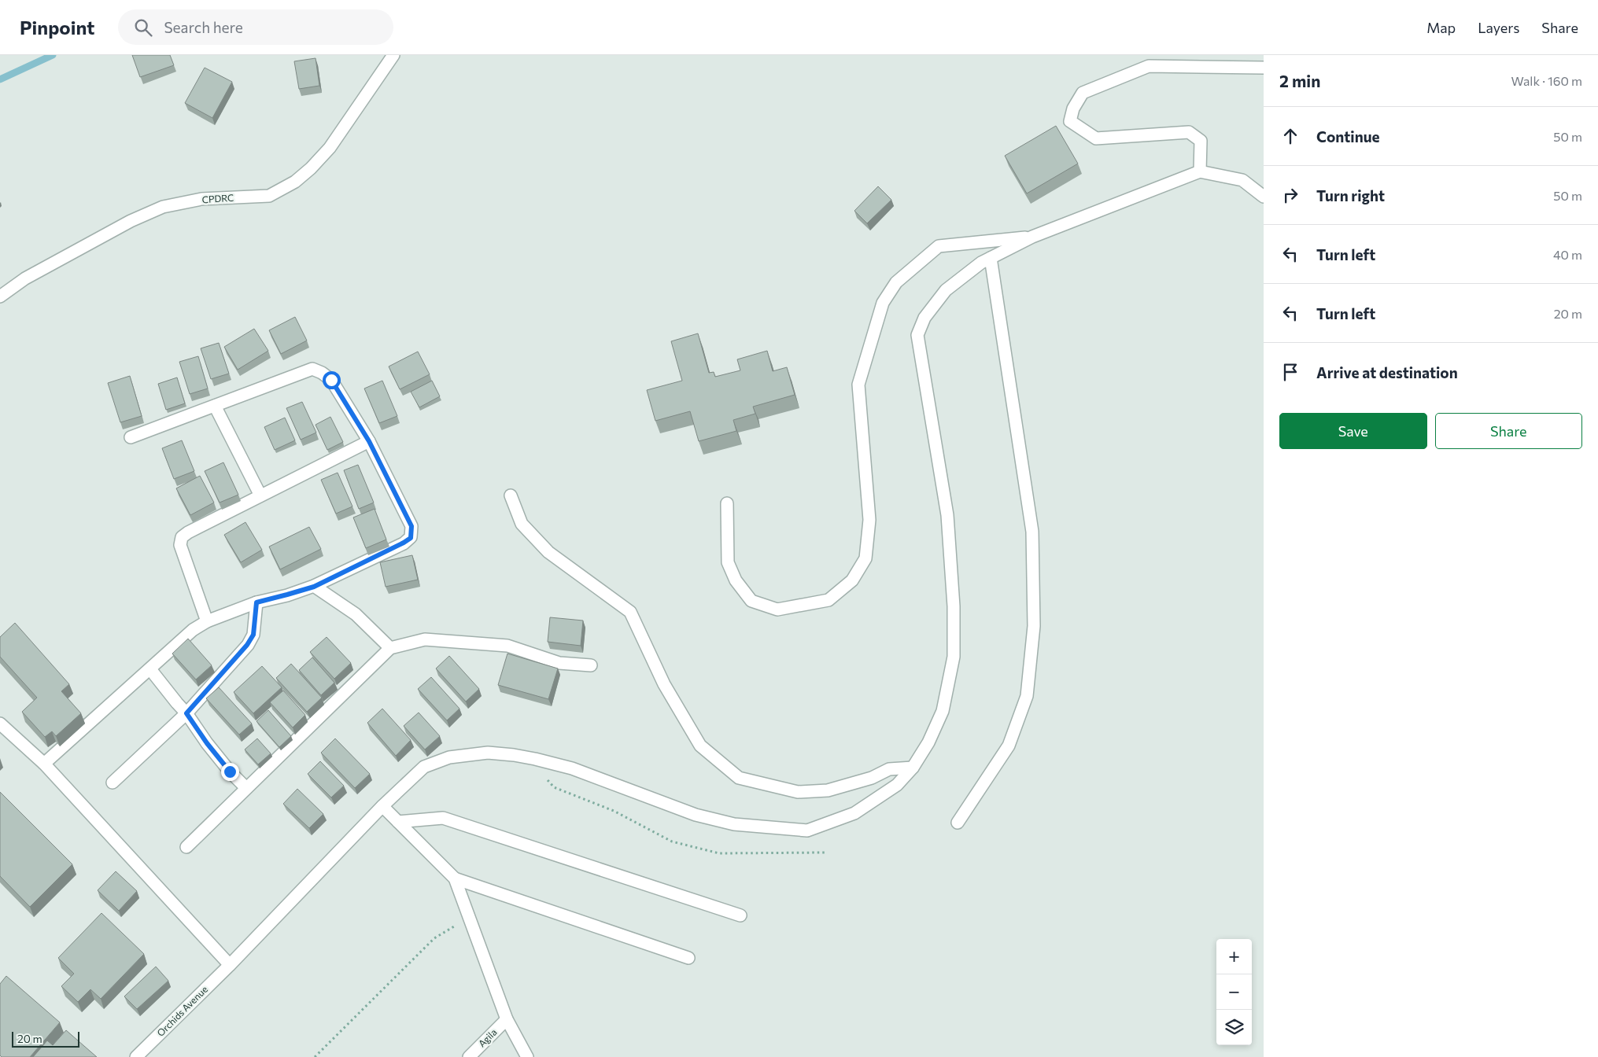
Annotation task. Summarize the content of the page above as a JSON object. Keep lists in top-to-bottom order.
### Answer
{
  "streets": {
    "street": ["CPDRC", "Orchids Avenue", "Agila"]
  },
  "scale_bar": "20 m",
  "page": {
    "header": "Pinpoint",
    "search": "Search here",
    "nav": ["Map", "Layers", "Share"],
    "heading": ["2 min", "Walk · 160 m"],
    "list": [
      ["Continue", "50 m"],
      ["Turn right", "50 m"],
      ["Turn left", "40 m"],
      ["Turn left", "20 m"],
      "Arrive at destination"
    ],
    "buttons": ["Save", "Share"],
    "map_buttons": ["+", "−"],
    "scale": "20 m"
  }
}
